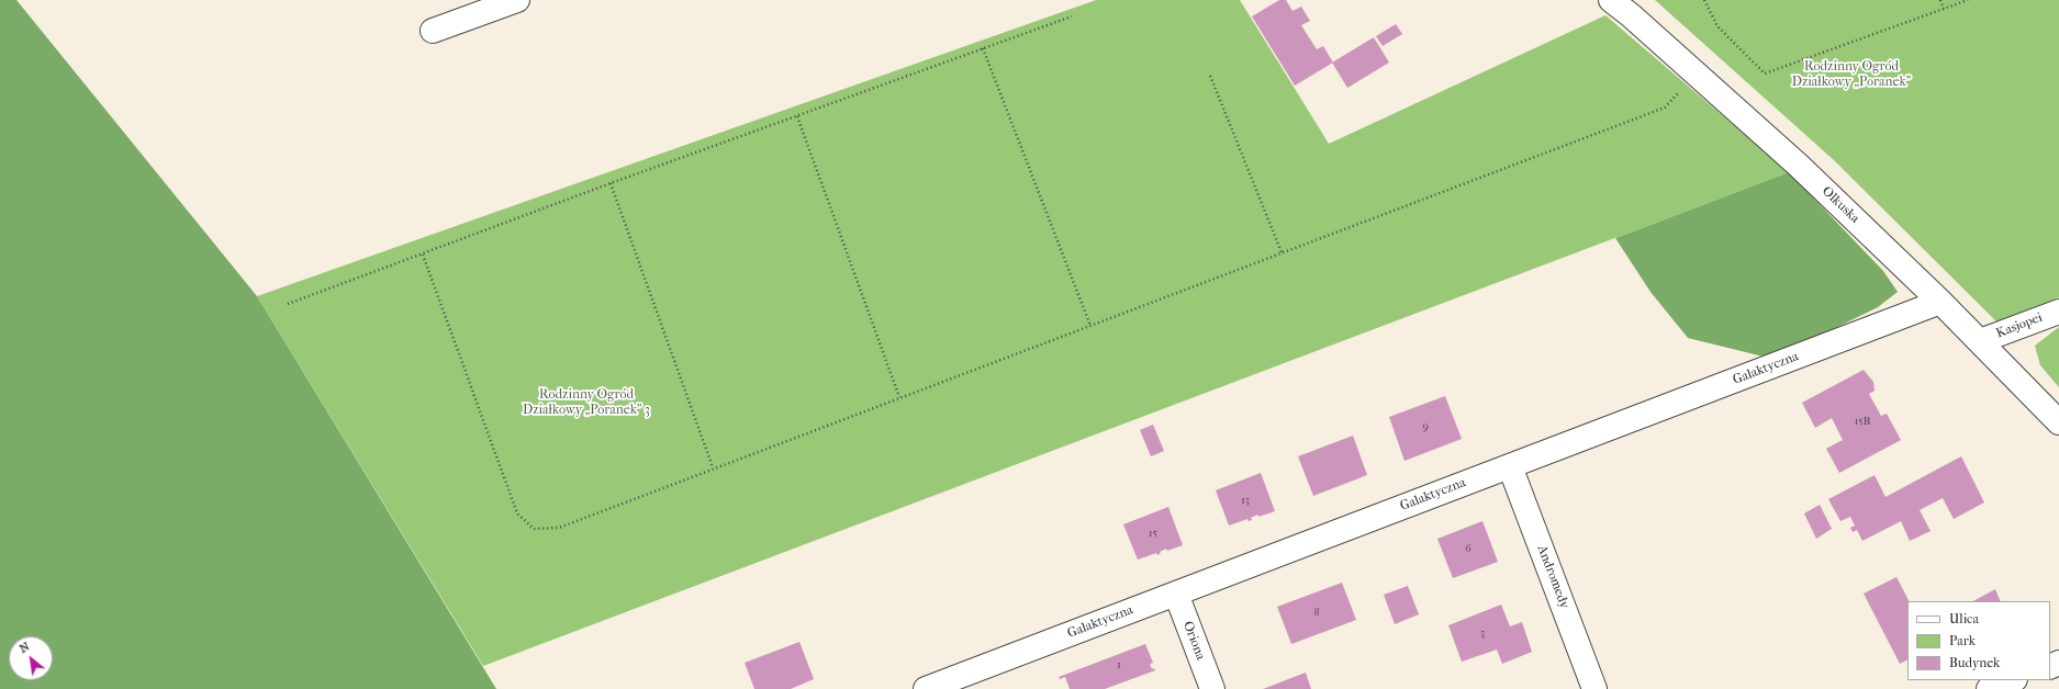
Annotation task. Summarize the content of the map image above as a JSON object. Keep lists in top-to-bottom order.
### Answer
{
  "streets": {
    "street": [
      "Olkuska",
      "Kasjopei",
      "Galaktyczna",
      "Andromedy",
      "Oriona"
    ]
  },
  "crossings": [
    ["Olkuska", "Kasjopei"],
    ["Olkuska", "Galaktyczna"],
    ["Galaktyczna", "Andromedy"],
    ["Galaktyczna", "Oriona"]
  ],
  "parks": ["Rodzinny Ogród Działkowy „Poranek”", "Rodzinny Ogród Działkowy „Poranek” 3"],
  "house_numbers": [
    "15B",
    "9",
    "13",
    "15",
    "6",
    "8",
    "3",
    "1"
  ],
  "legend": ["Ulica", "Park", "Budynek"],
  "north": "top left"
}
